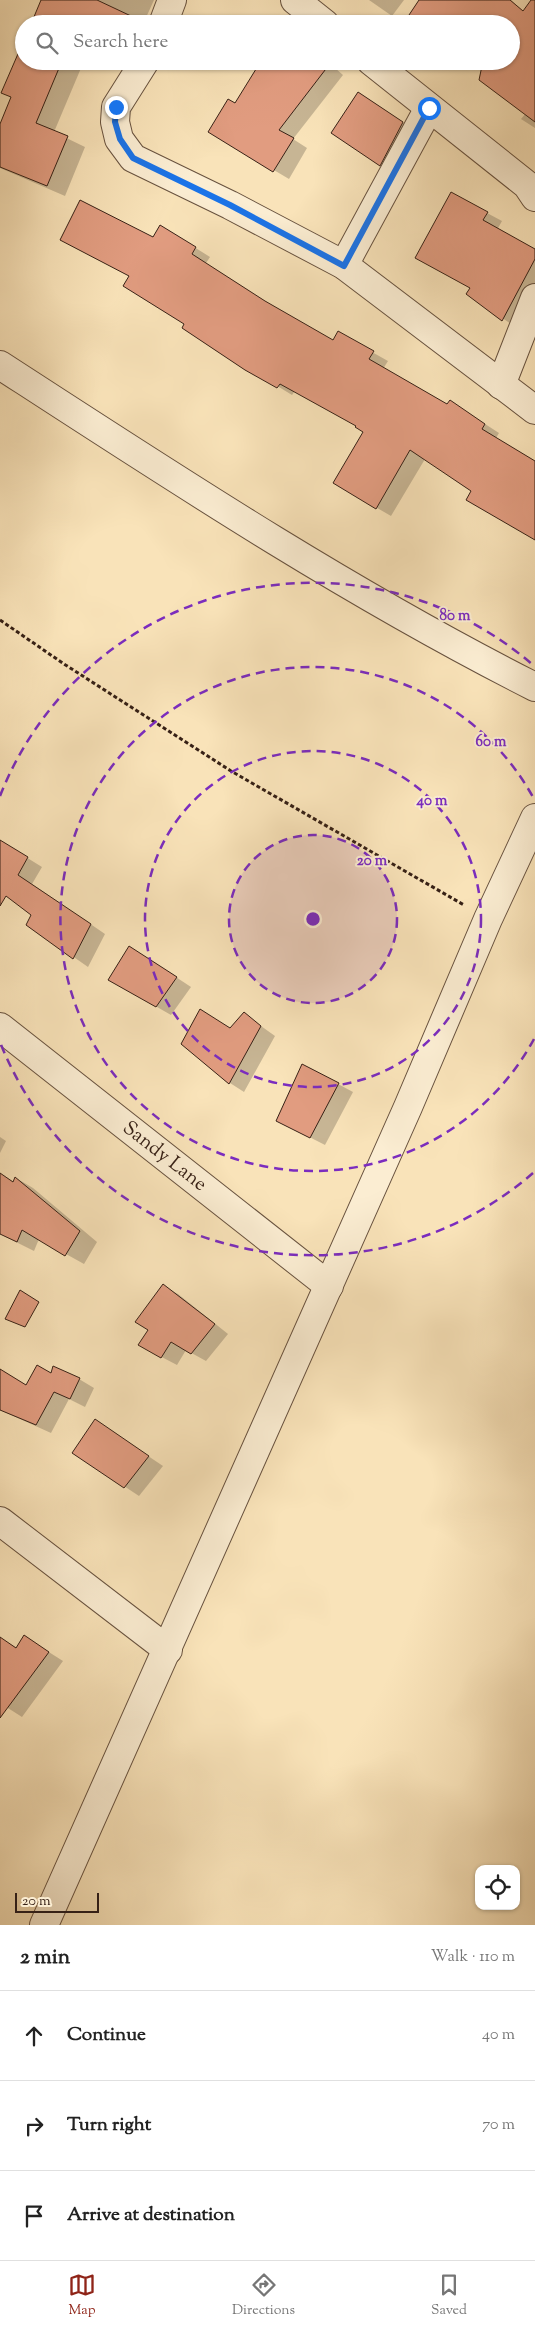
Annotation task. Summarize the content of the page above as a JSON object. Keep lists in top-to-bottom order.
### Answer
{
  "streets": {
    "street": ["Sandy Lane"]
  },
  "scale_bar": "20 m",
  "page": {
    "search": "Search here",
    "scale": "20 m",
    "heading": ["2 min", "Walk · 110 m"],
    "list": [
      ["Continue", "40 m"],
      ["Turn right", "70 m"],
      "Arrive at destination"
    ],
    "nav": ["Map", "Directions", "Saved"]
  },
  "rings": [
    "80 m",
    "60 m",
    "40 m",
    "20 m"
  ]
}
